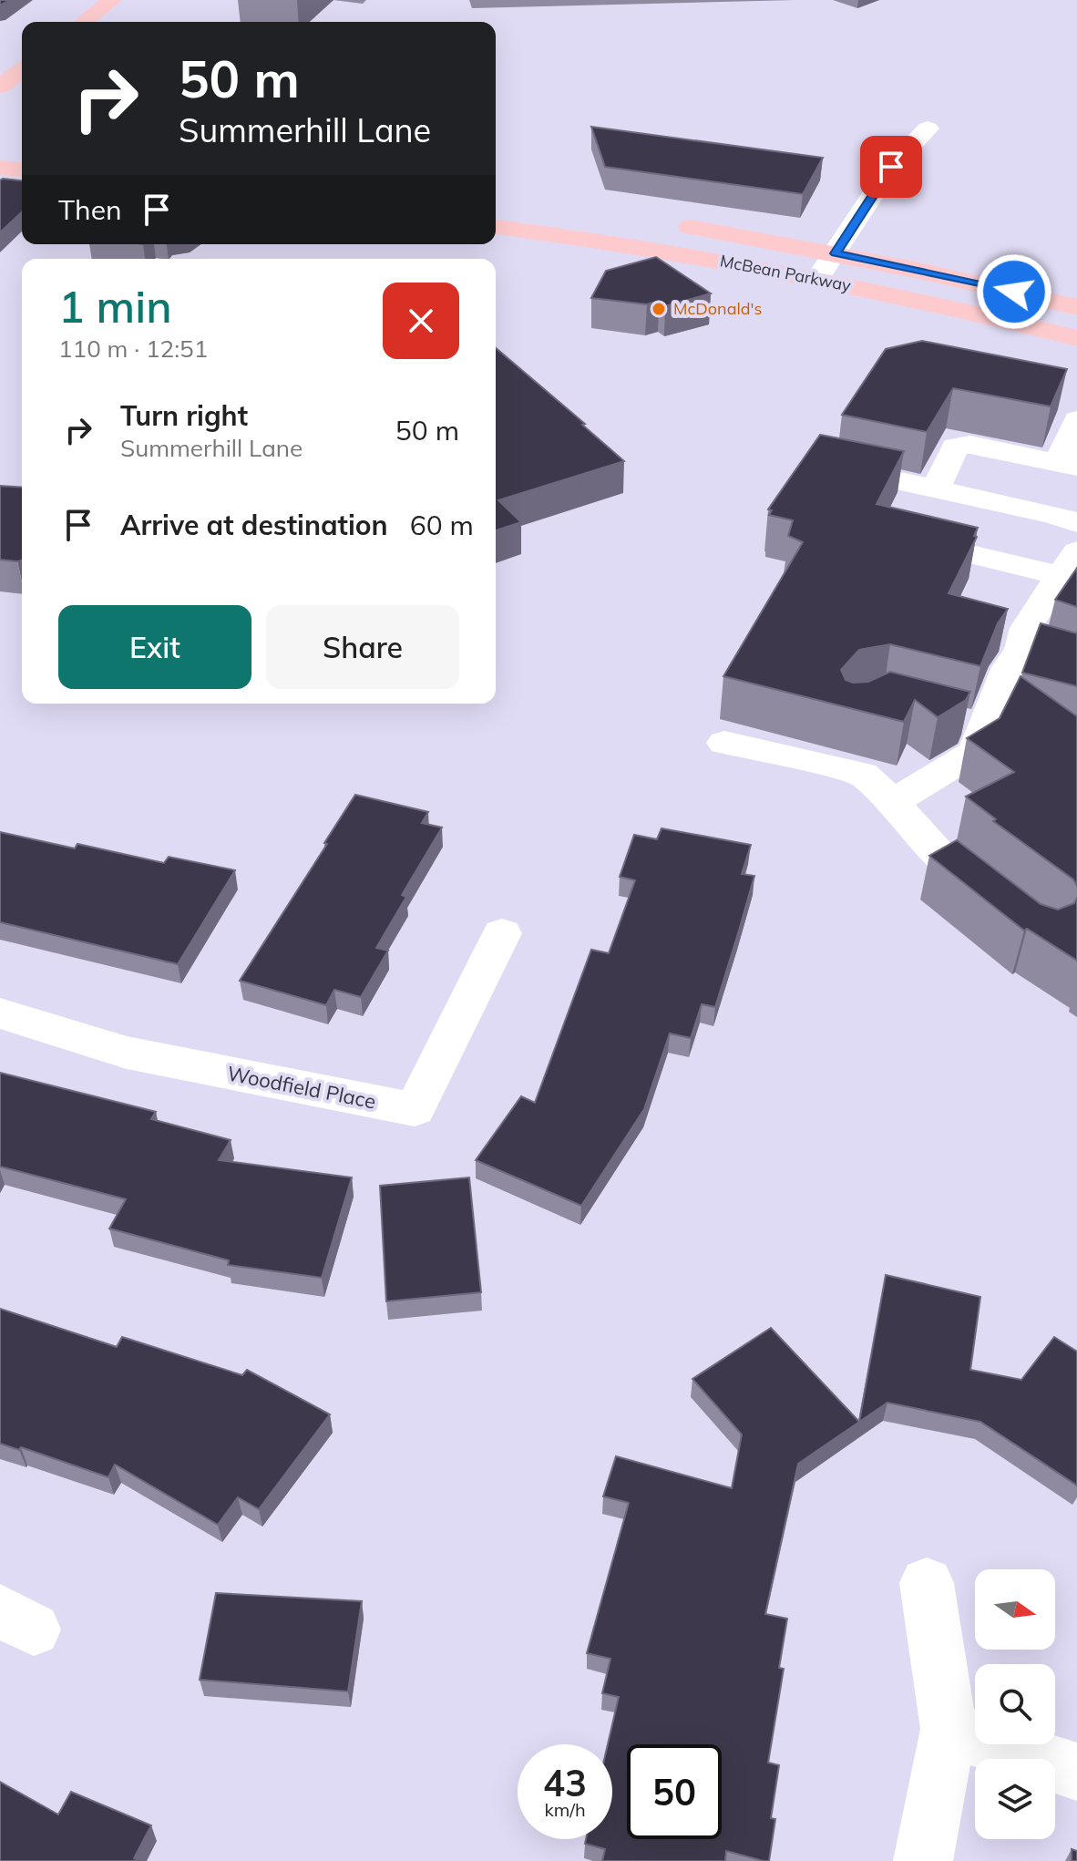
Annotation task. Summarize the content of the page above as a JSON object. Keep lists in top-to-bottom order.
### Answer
{
  "streets": {
    "main road": ["McBean Parkway"],
    "street": ["Woodfield Place"]
  },
  "places": ["McDonald's"],
  "north": "right",
  "page": {
    "turn": ["50 m", "Summerhill Lane"],
    "then": "Then",
    "heading": ["1 min", "110 m · 12:51"],
    "list": [
      {
        "name": "Turn right",
        "note": "Summerhill Lane",
        "value": "50 m"
      },
      {
        "name": "Arrive at destination",
        "value": "60 m"
      }
    ],
    "buttons": ["Exit", "Share"],
    "speed": "43 km/h",
    "limit": "50"
  }
}
